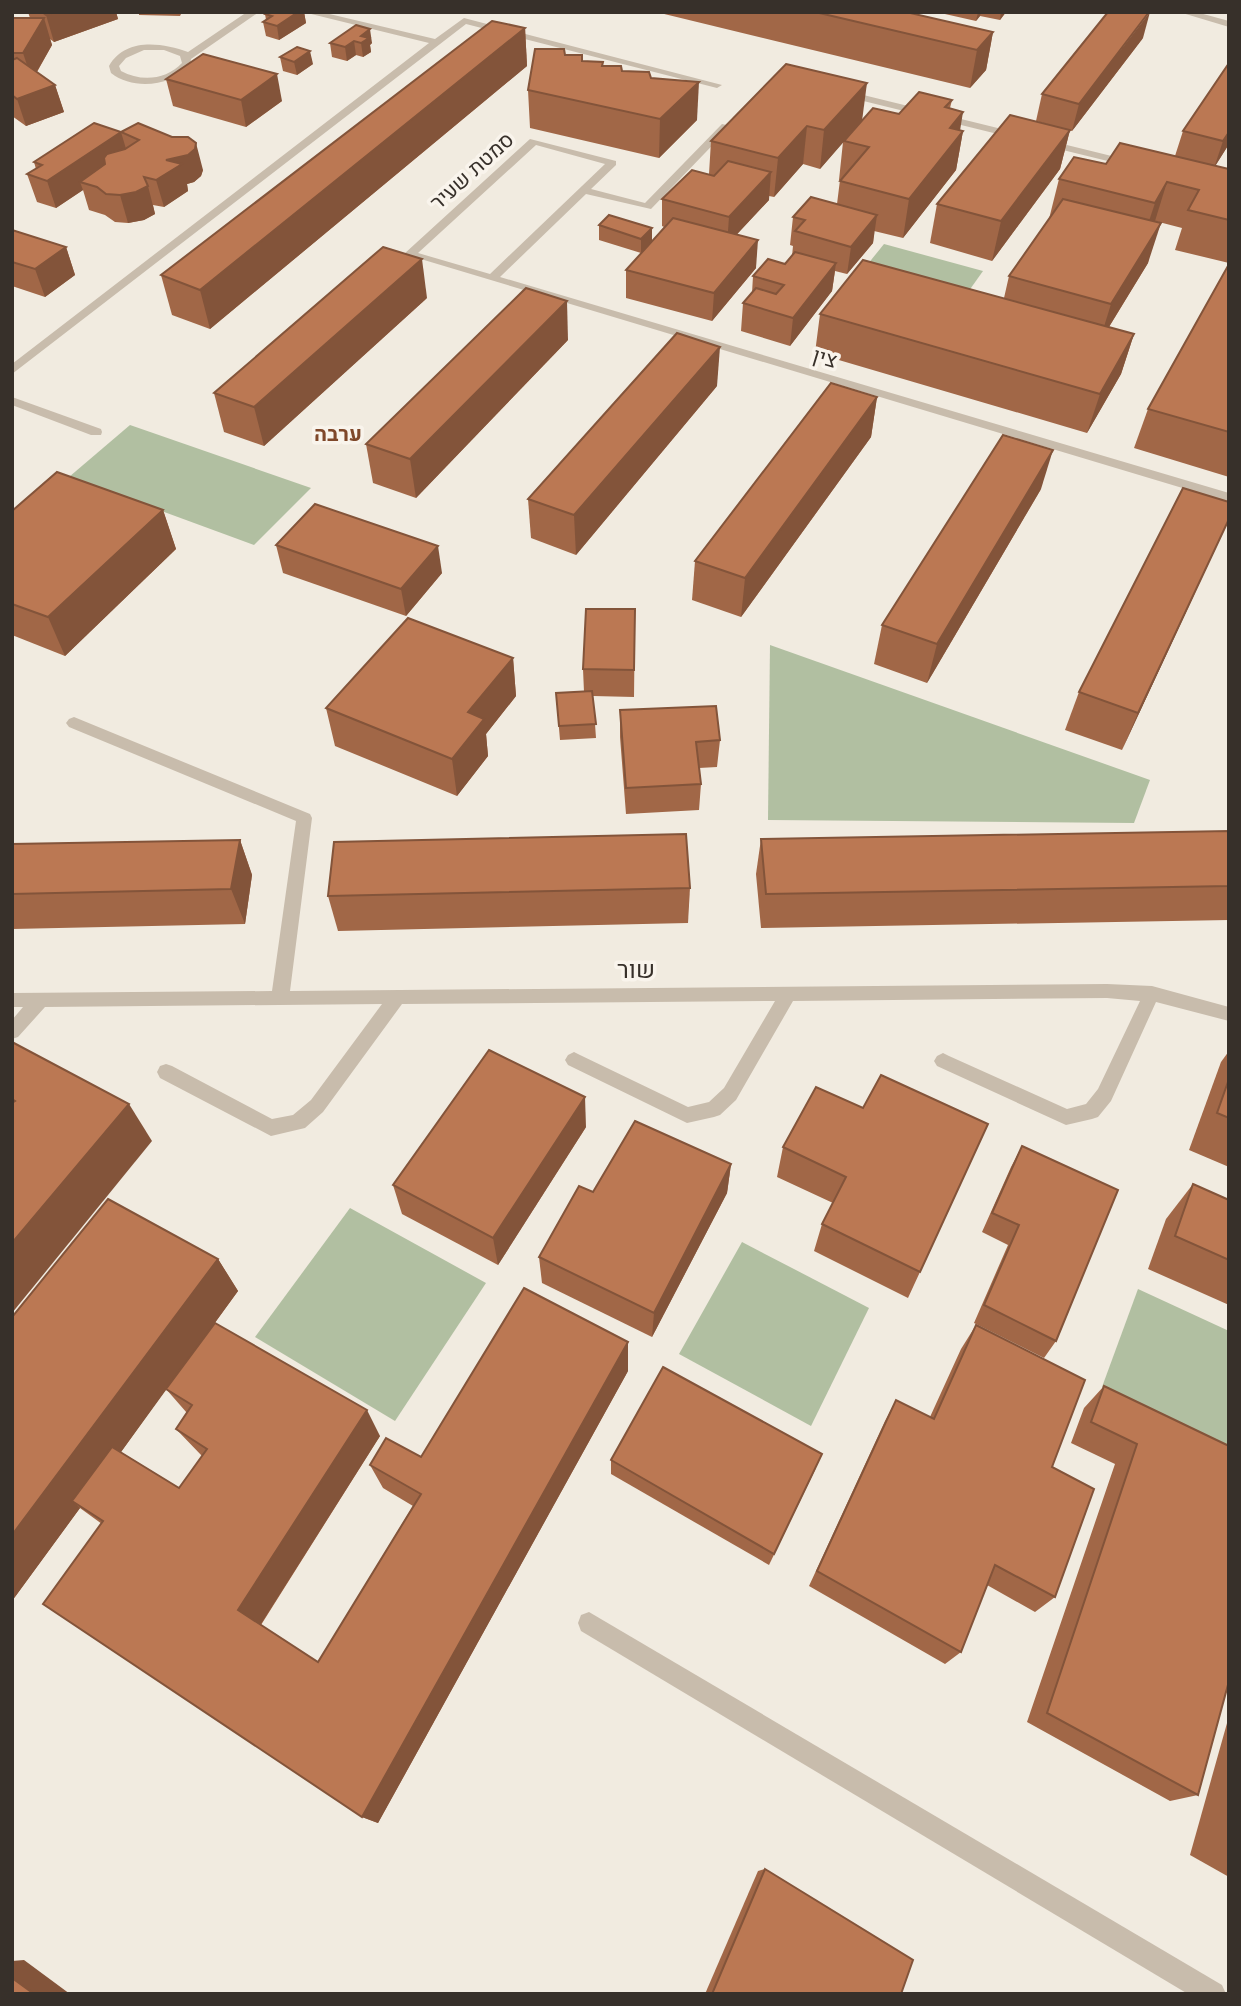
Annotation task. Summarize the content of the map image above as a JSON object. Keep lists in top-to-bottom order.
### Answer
{
  "streets": {
    "street": ["סמטת שעיר", "צין", "שור"]
  },
  "crossings": [
    ["סמטת שעיר", "צין"]
  ],
  "districts": ["ערבה"]
}
